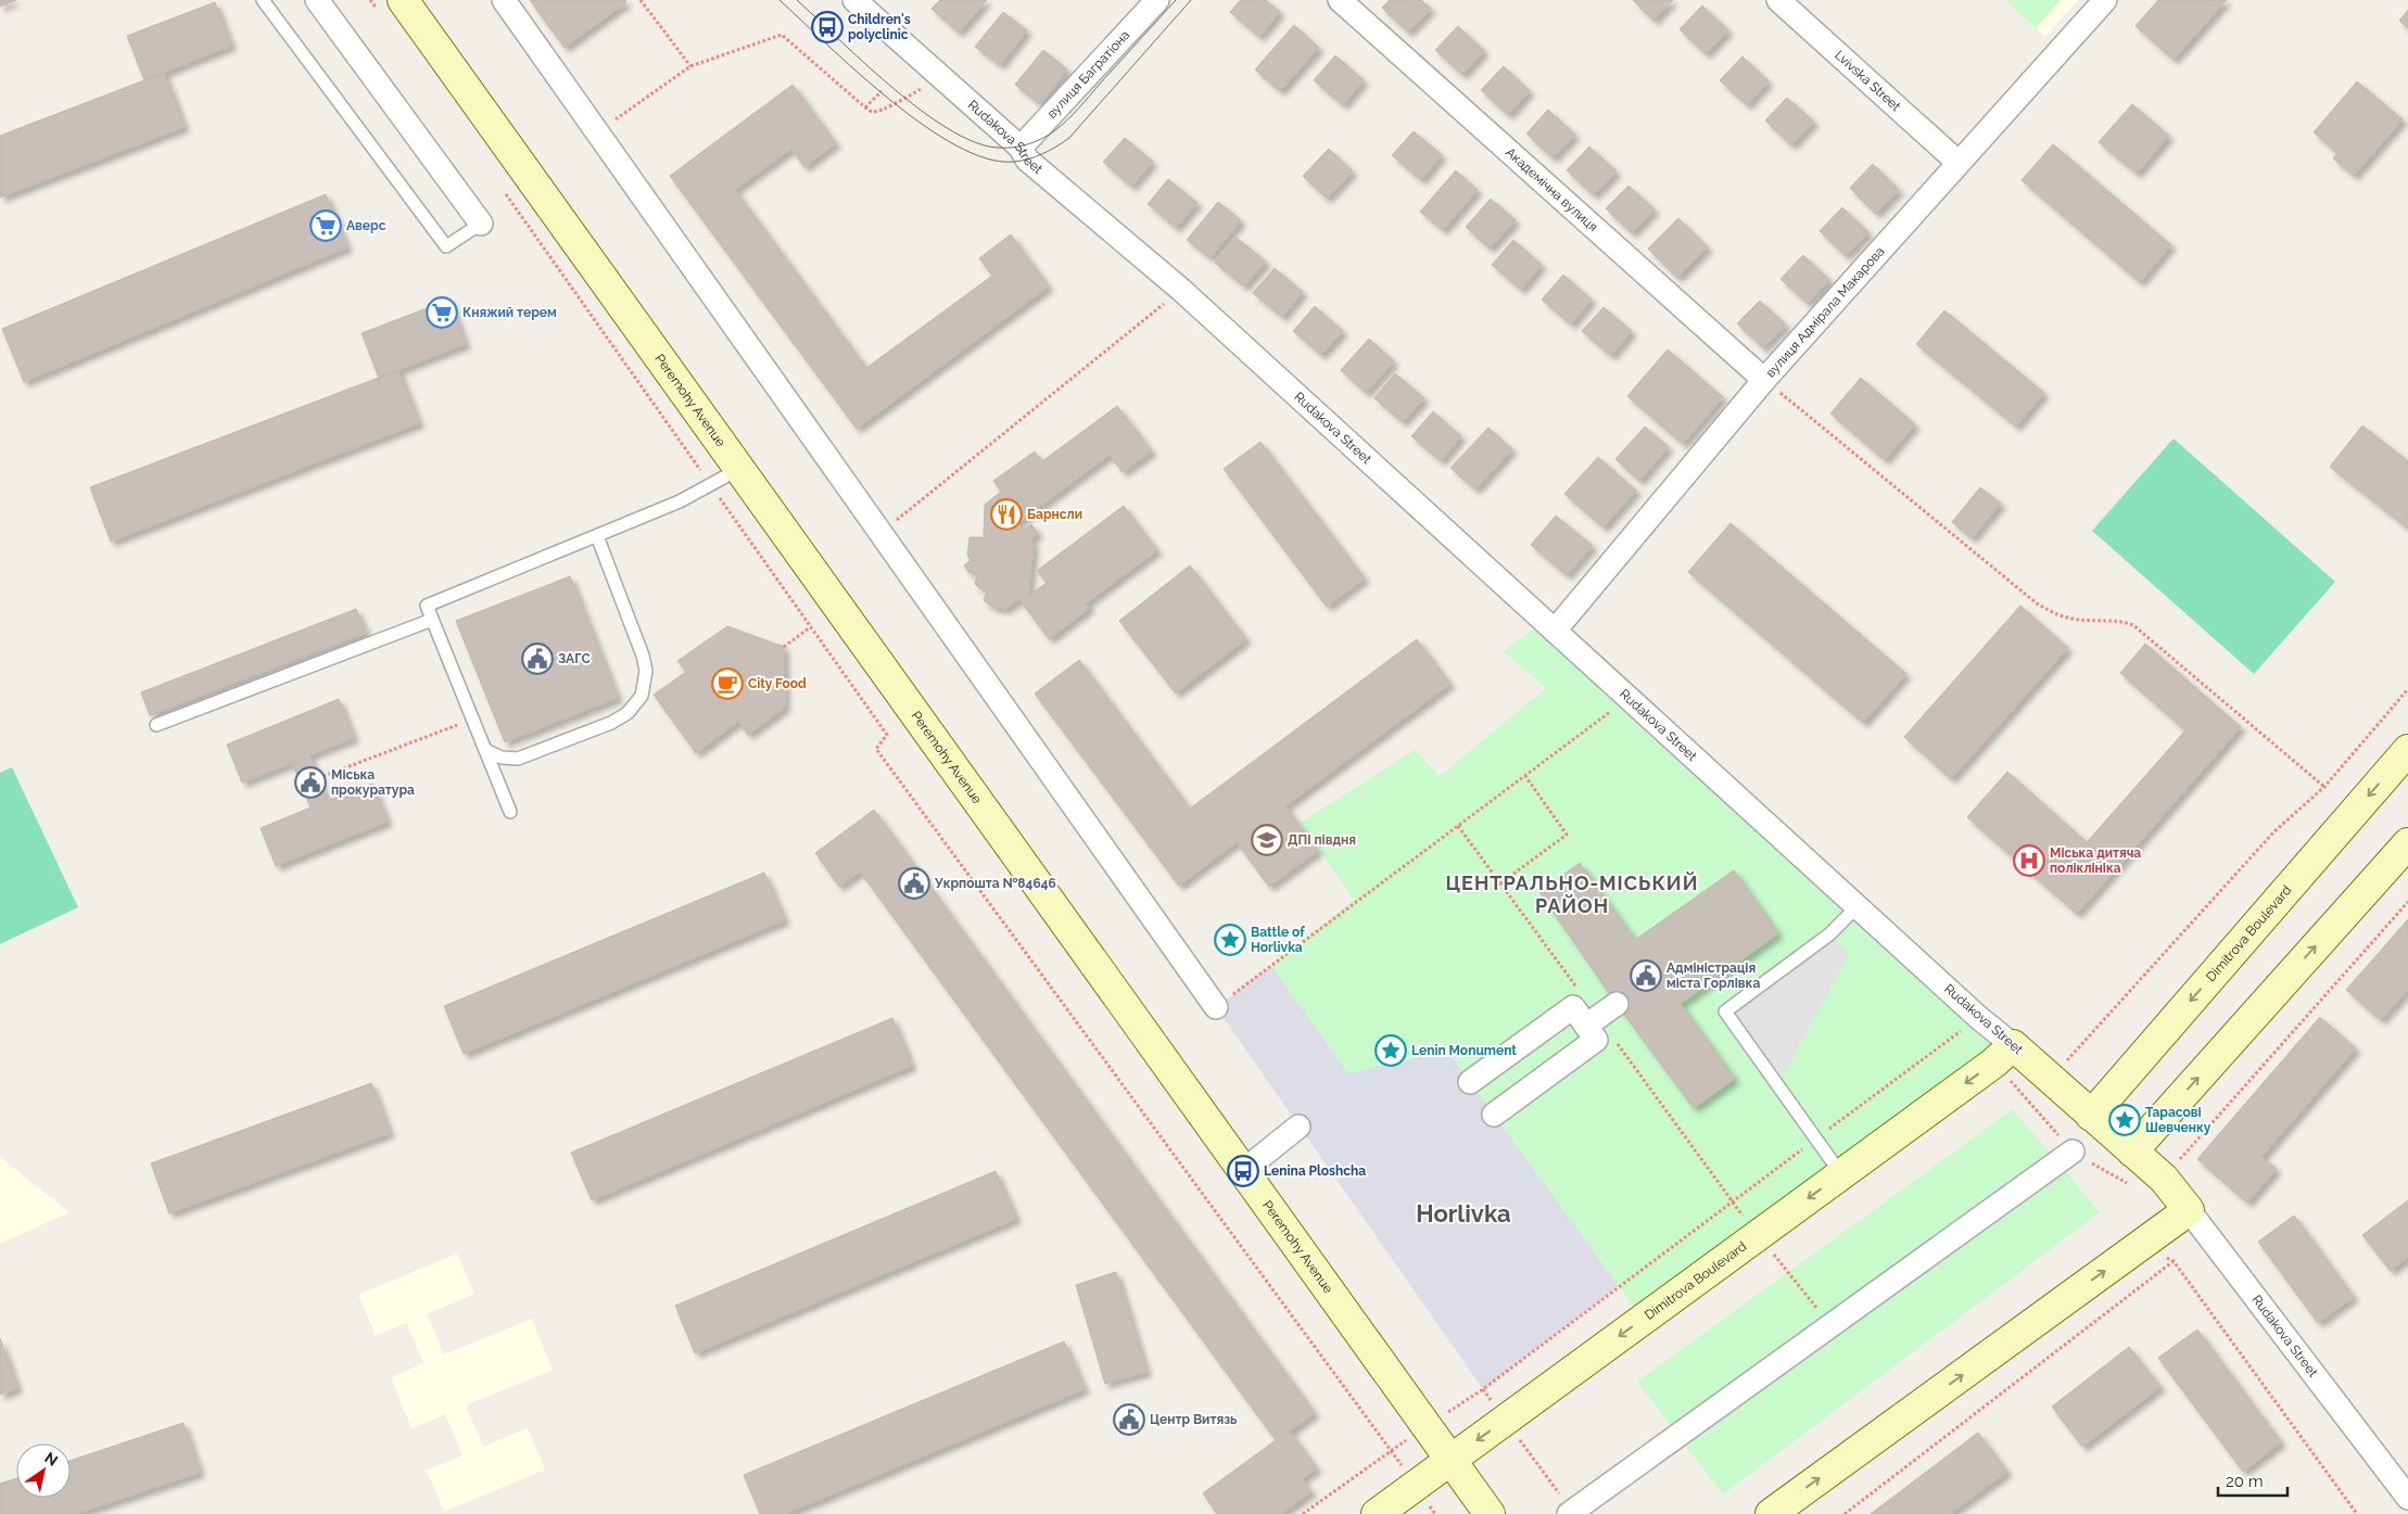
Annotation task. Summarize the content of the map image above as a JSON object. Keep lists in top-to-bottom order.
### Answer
{
  "streets": {
    "street": [
      "вулиця Багратіона",
      "Lvivska Street",
      "Rudakova Street",
      "Академічна вулиця",
      "вулиця Адмірала Макарова",
      "Peremohy Avenue",
      "Dimitrova Boulevard"
    ]
  },
  "crossings": [
    ["вулиця Багратіона", "Rudakova Street"],
    ["Lvivska Street", "вулиця Адмірала Макарова"],
    ["Rudakova Street", "вулиця Адмірала Макарова"],
    ["Rudakova Street", "Dimitrova Boulevard"],
    ["Академічна вулиця", "вулиця Адмірала Макарова"],
    ["Peremohy Avenue", "Dimitrova Boulevard"]
  ],
  "districts": ["ЦЕНТРАЛЬНО-МІСЬКИЙ РАЙОН", "Horlivka"],
  "places": {
    "bus stop": ["Children's polyclinic", "Lenina Ploshcha"],
    "supermarket": ["Аверс", "Княжий терем"],
    "restaurant": ["Барнсли"],
    "public building": [
      "ЗАГС",
      "Міська прокуратура",
      "Укрпошта №84646",
      "Адміністрація міста Горлівка",
      "Центр Витязь"
    ],
    "cafe": ["City Food"],
    "school or university": ["ДПІ півдня"],
    "hospital": ["Міська дитяча поліклініка"],
    "place": ["Battle of Horlivka", "Lenin Monument", "Тарасові Шевченку"]
  },
  "scale_bar": "20 m",
  "north": "top right"
}
